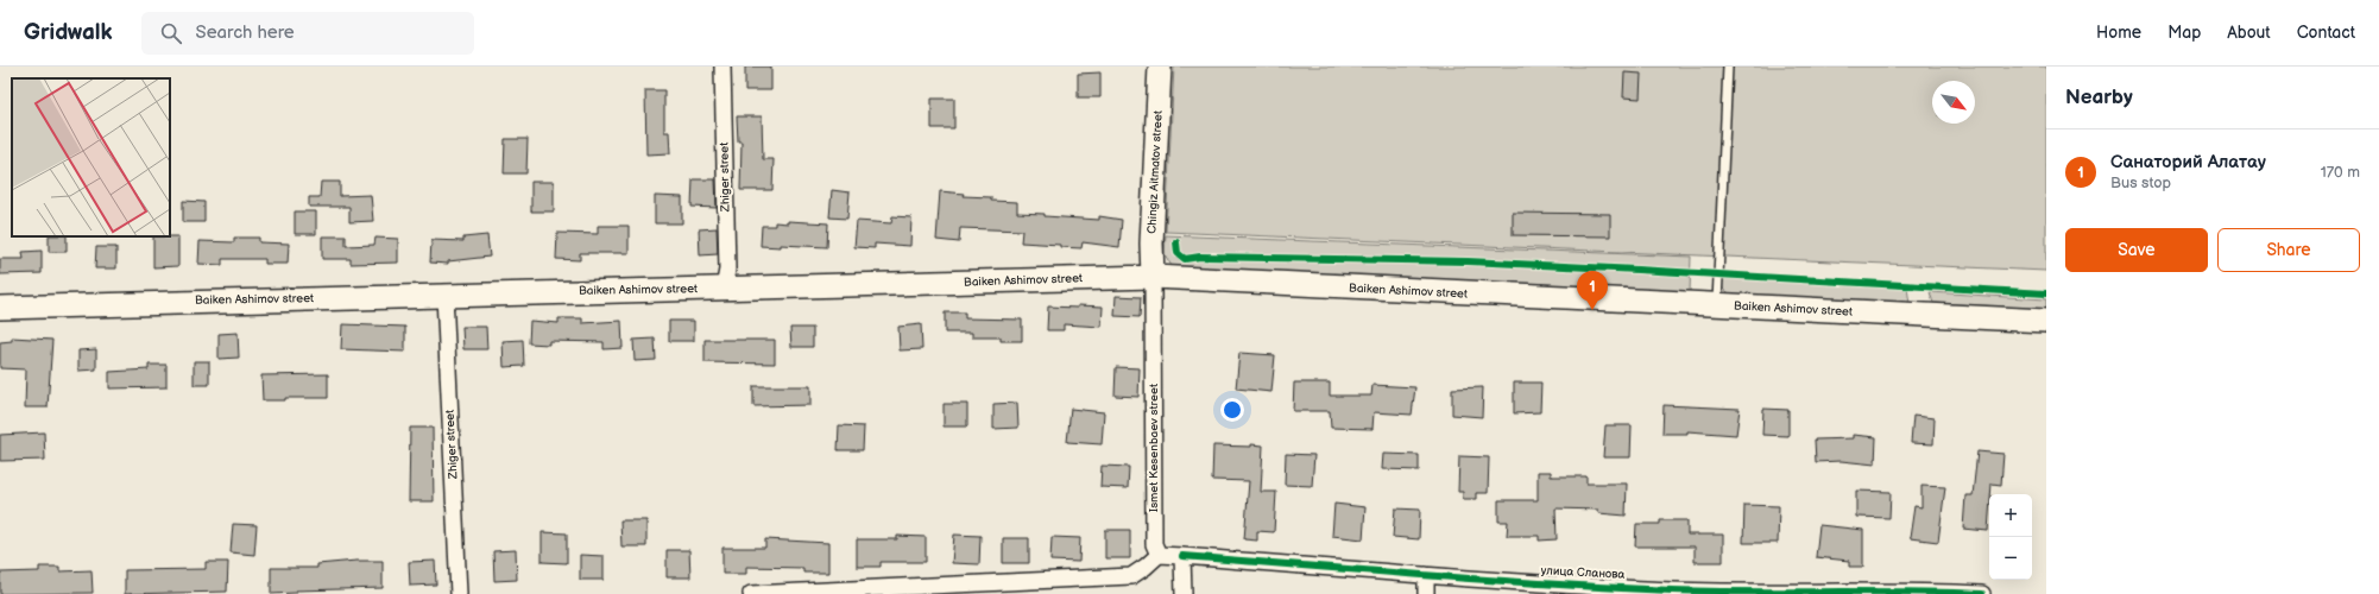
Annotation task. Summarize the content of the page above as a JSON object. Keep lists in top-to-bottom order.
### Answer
{
  "streets": {
    "main road": ["Chingiz Aitmatov street", "Baiken Ashimov street"],
    "street": ["Zhiger street", "Ismet Kesenbaev street", "улица Сланова"]
  },
  "crossings": [
    ["Chingiz Aitmatov street", "Baiken Ashimov street"],
    ["Chingiz Aitmatov street", "Ismet Kesenbaev street"],
    ["Zhiger street", "Baiken Ashimov street"],
    ["Baiken Ashimov street", "Ismet Kesenbaev street"]
  ],
  "north": "bottom right",
  "page": {
    "header": "Gridwalk",
    "search": "Search here",
    "nav": [
      "Home",
      "Map",
      "About",
      "Contact"
    ],
    "heading": "Nearby",
    "list": [
      {
        "mark": "1",
        "name": "Санаторий Алатау",
        "note": "Bus stop",
        "value": "170 m"
      }
    ],
    "buttons": ["Save", "Share"],
    "pins": "1",
    "map_buttons": ["+", "−"]
  }
}
